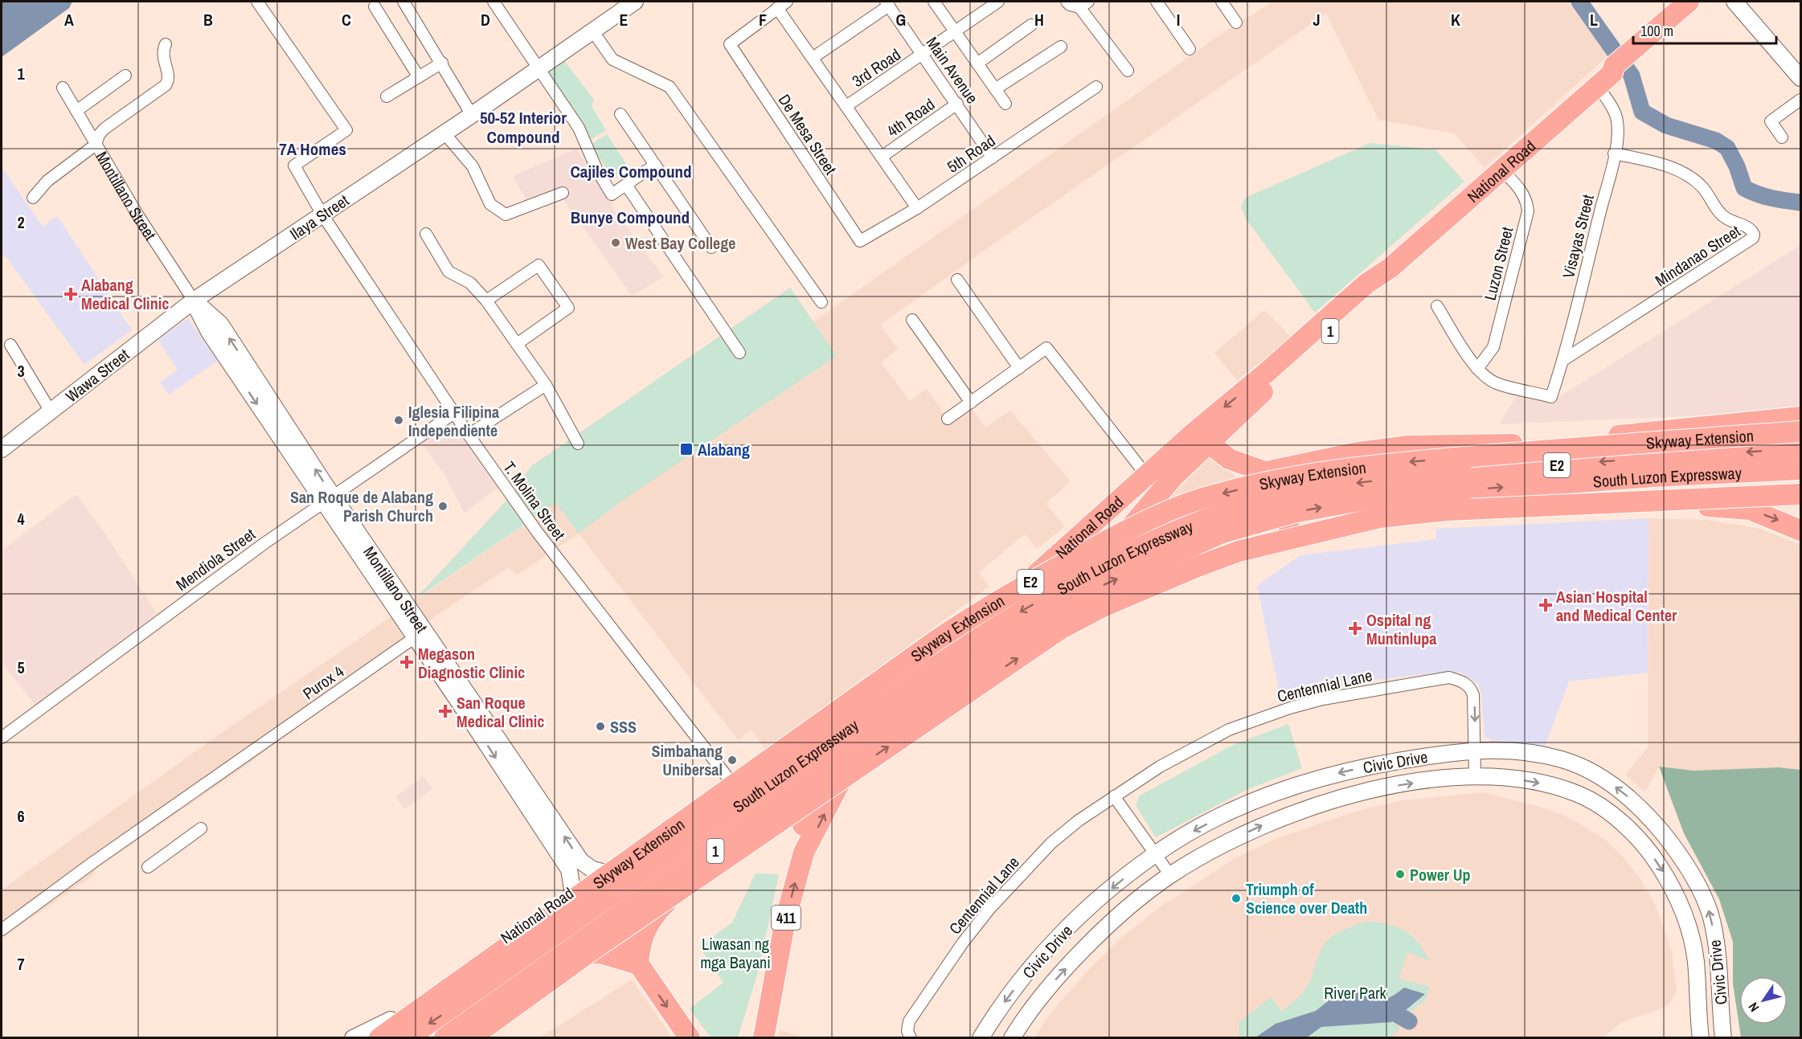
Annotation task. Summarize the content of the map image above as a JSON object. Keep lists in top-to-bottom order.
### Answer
{
  "streets": {
    "highway": [
      "National Road",
      "1",
      "Skyway Extension",
      "E2",
      "South Luzon Expressway",
      "411"
    ],
    "main road": [
      "Montillano Street",
      "Ilaya Street",
      "Wawa Street",
      "Civic Drive"
    ],
    "street": [
      "3rd Road",
      "Main Avenue",
      "4th Road",
      "De Mesa Street",
      "5th Road",
      "Visayas Street",
      "Mindanao Street",
      "Luzon Street",
      "T. Molina Street",
      "Mendiola Street",
      "Purox 4",
      "Centennial Lane"
    ]
  },
  "crossings": [
    ["3rd Road", "Main Avenue"],
    ["Main Avenue", "4th Road"],
    ["Main Avenue", "5th Road"],
    ["De Mesa Street", "5th Road"],
    ["National Road", "Montillano Street"],
    ["National Road", "Visayas Street"],
    ["National Road", "Luzon Street"],
    ["National Road", "T. Molina Street"],
    ["National Road", "411"],
    ["Montillano Street", "Ilaya Street"],
    ["Montillano Street", "Wawa Street"],
    ["Montillano Street", "Mendiola Street"],
    ["Montillano Street", "Purox 4"],
    ["Ilaya Street", "Wawa Street"],
    ["Ilaya Street", "T. Molina Street"],
    ["Visayas Street", "Mindanao Street"],
    ["Visayas Street", "Luzon Street"],
    ["T. Molina Street", "Mendiola Street"],
    ["Centennial Lane", "Civic Drive"]
  ],
  "one_way": ["Centennial Lane"],
  "districts": [
    "50-52 Interior Compound",
    "7A Homes",
    "Cajiles Compound",
    "Bunye Compound"
  ],
  "parks": ["Liwasan ng mga Bayani", "River Park"],
  "places": {
    "other": [
      "West Bay College",
      "Iglesia Filipina Independiente",
      "San Roque de Alabang Parish Church",
      "SSS",
      "Simbahang Unibersal",
      "Power Up",
      "Triumph of Science over Death"
    ],
    "health": [
      "Alabang Medical Clinic",
      "Asian Hospital and Medical Center",
      "Ospital ng Muntinlupa",
      "Megason Diagnostic Clinic",
      "San Roque Medical Clinic"
    ],
    "transit": ["Alabang"]
  },
  "scale_bar": "100 m",
  "north": "bottom left",
  "grid": {
    "columns": [
      "A",
      "B",
      "C",
      "D",
      "E",
      "F",
      "G",
      "H",
      "I",
      "J",
      "K",
      "L"
    ],
    "rows": [
      "1",
      "2",
      "3",
      "4",
      "5",
      "6",
      "7"
    ]
  }
}
